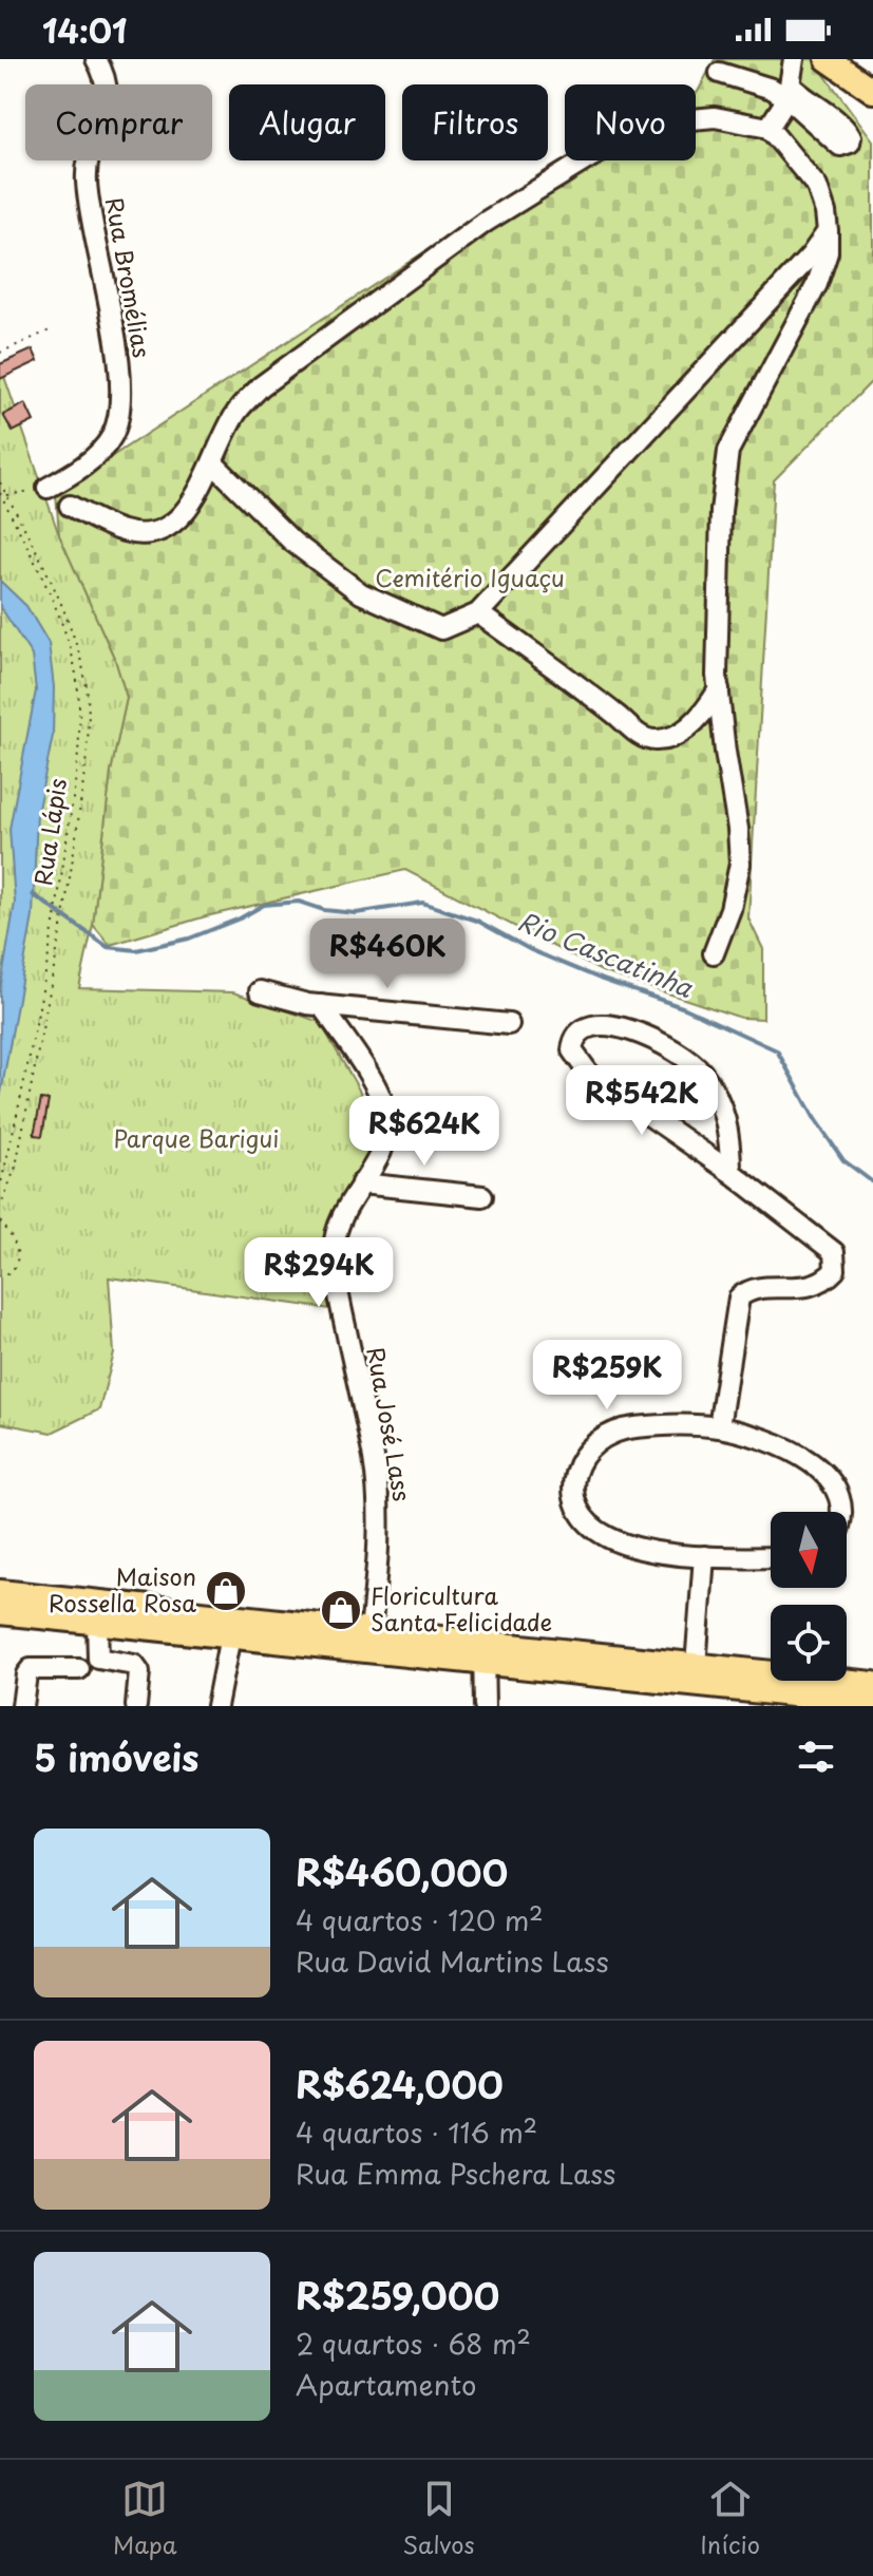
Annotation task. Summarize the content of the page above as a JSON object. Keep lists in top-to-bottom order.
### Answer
{
  "streets": {
    "street": ["Rua Bromélias", "Rua José Lass"],
    "path": ["Rua Lápis"]
  },
  "water": ["Rio Cascatinha"],
  "parks": ["Cemitério Iguaçu", "Parque Barigui"],
  "places": {
    "shop": ["Maison Rossella Rosa", "Floricultura Santa Felicidade"]
  },
  "north": "bottom",
  "page": {
    "status": "14:01",
    "chip": [
      "Comprar",
      "Alugar",
      "Filtros",
      "Novo"
    ],
    "price": [
      "R$460K",
      "R$542K",
      "R$624K",
      "R$294K",
      "R$259K"
    ],
    "heading": "5 imóveis",
    "list": [
      {
        "name": "R$460,000",
        "note": "4 quartos · 120 m² · Rua David Martins Lass"
      },
      {
        "name": "R$624,000",
        "note": "4 quartos · 116 m² · Rua Emma Pschera Lass"
      },
      {
        "name": "R$259,000",
        "note": "2 quartos · 68 m² · Apartamento"
      }
    ],
    "tabs": ["Mapa", "Salvos", "Início"]
  }
}
